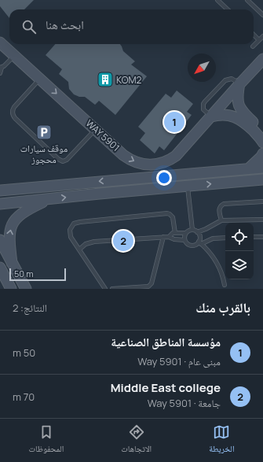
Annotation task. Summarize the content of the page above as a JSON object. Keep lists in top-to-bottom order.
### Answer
{
  "streets": {
    "street": ["WAY 5901"]
  },
  "places": {
    "building": ["KOM2"],
    "parking": ["موقف سيارات محجوز"]
  },
  "scale_bar": "50 m",
  "north": "bottom left",
  "page": {
    "search": "ابحث هنا",
    "pins": ["1", "2"],
    "scale": "50 m",
    "heading": ["بالقرب منك", "النتائج: 2"],
    "list": [
      {
        "mark": "1",
        "name": "مؤسسة المناطق الصناعية",
        "note": "مبنى عام · Way 5901",
        "value": "50 m"
      },
      {
        "mark": "2",
        "name": "Middle East college",
        "note": "جامعة · Way 5901",
        "value": "70 m"
      }
    ],
    "nav": ["الخريطة", "الاتجاهات", "المحفوظات"]
  }
}
